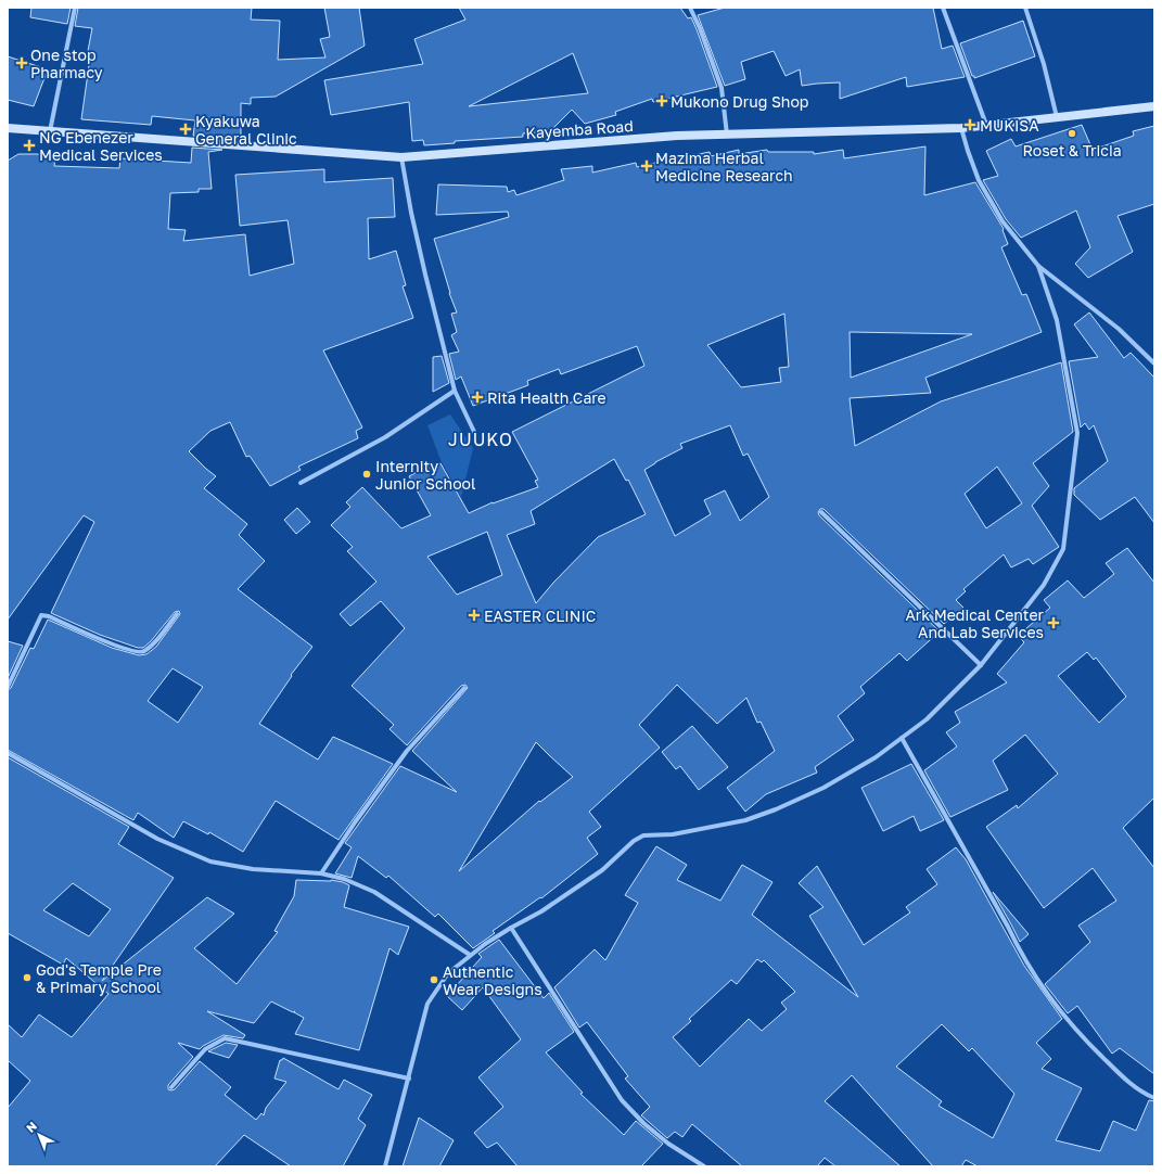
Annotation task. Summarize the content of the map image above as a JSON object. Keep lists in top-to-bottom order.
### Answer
{
  "streets": {
    "street": ["Kayemba Road"]
  },
  "districts": ["JUUKO"],
  "places": {
    "health": [
      "One stop Pharmacy",
      "Mukono Drug Shop",
      "MUKISA",
      "Kyakuwa General Clinic",
      "NG Ebenezer Medical Services",
      "Mazima Herbal Medicine Research",
      "Rita Health Care",
      "EASTER CLINIC",
      "Ark Medical Center And Lab Services"
    ],
    "other": [
      "Roset & Tricia",
      "Internity Junior School",
      "God's Temple Pre & Primary School",
      "Authentic Wear Designs"
    ]
  },
  "north": "top left"
}
